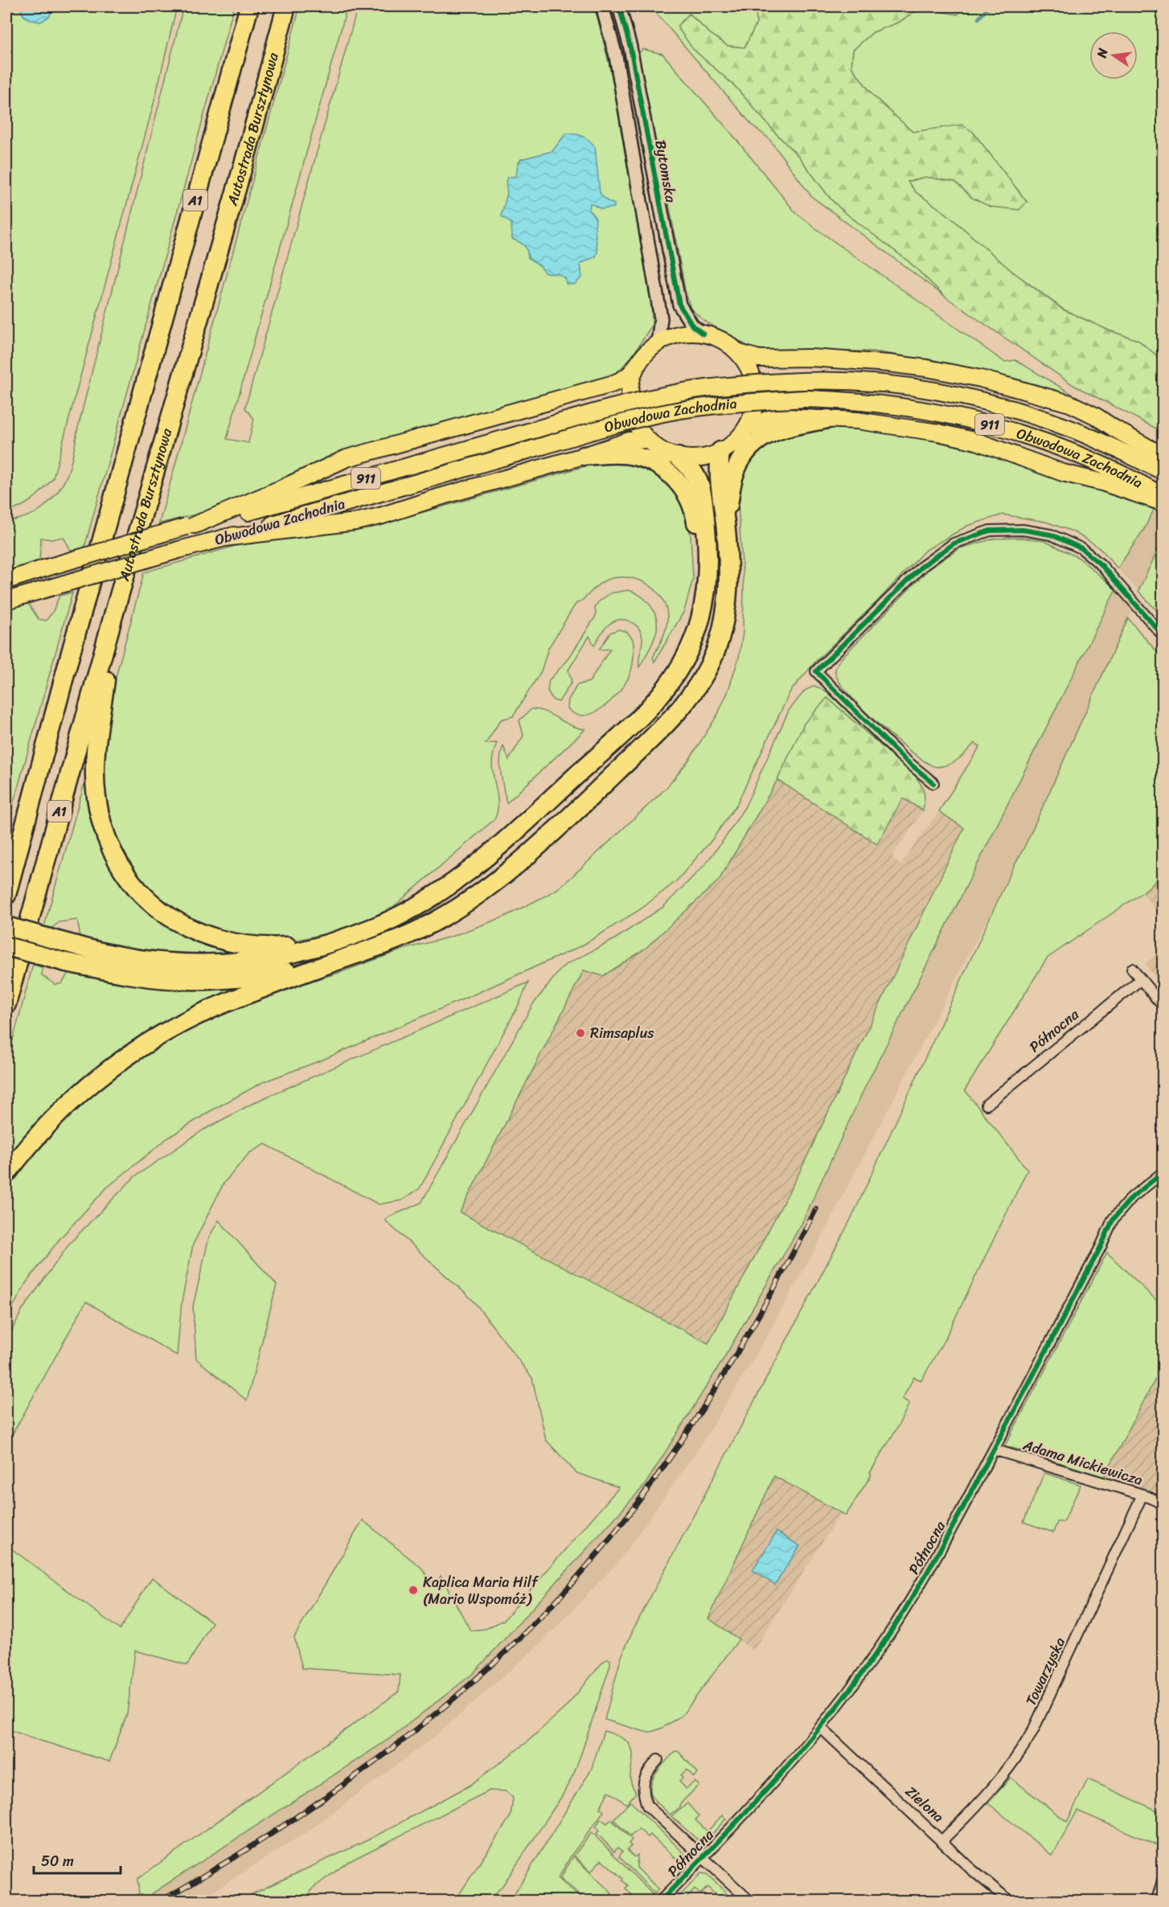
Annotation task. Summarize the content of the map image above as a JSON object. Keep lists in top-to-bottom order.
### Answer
{
  "streets": {
    "highway": ["Autostrada Bursztynowa", "A1"],
    "main road": ["Obwodowa Zachodnia", "911"],
    "street": [
      "Bytomska",
      "Północna",
      "Adama Mickiewicza",
      "Towarzyska",
      "Zielona"
    ]
  },
  "crossings": [
    ["Obwodowa Zachodnia", "911"],
    ["Północna", "Adama Mickiewicza"],
    ["Północna", "Zielona"],
    ["Adama Mickiewicza", "Towarzyska"],
    ["Towarzyska", "Zielona"]
  ],
  "places": ["Rimsaplus", "Kaplica Maria Hilf (Mario Wspomóż)"],
  "scale_bar": "50 m",
  "north": "left"
}
